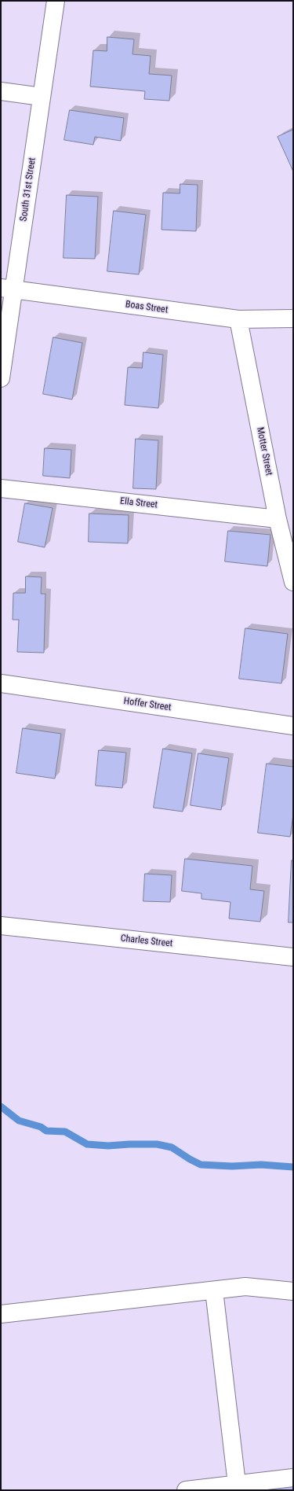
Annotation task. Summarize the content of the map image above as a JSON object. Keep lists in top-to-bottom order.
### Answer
{
  "streets": {
    "street": [
      "South 31st Street",
      "Boas Street",
      "Motter Street",
      "Ella Street",
      "Hoffer Street",
      "Charles Street"
    ]
  },
  "crossings": [
    ["South 31st Street", "Boas Street"],
    ["Boas Street", "Motter Street"],
    ["Motter Street", "Ella Street"]
  ]
}
